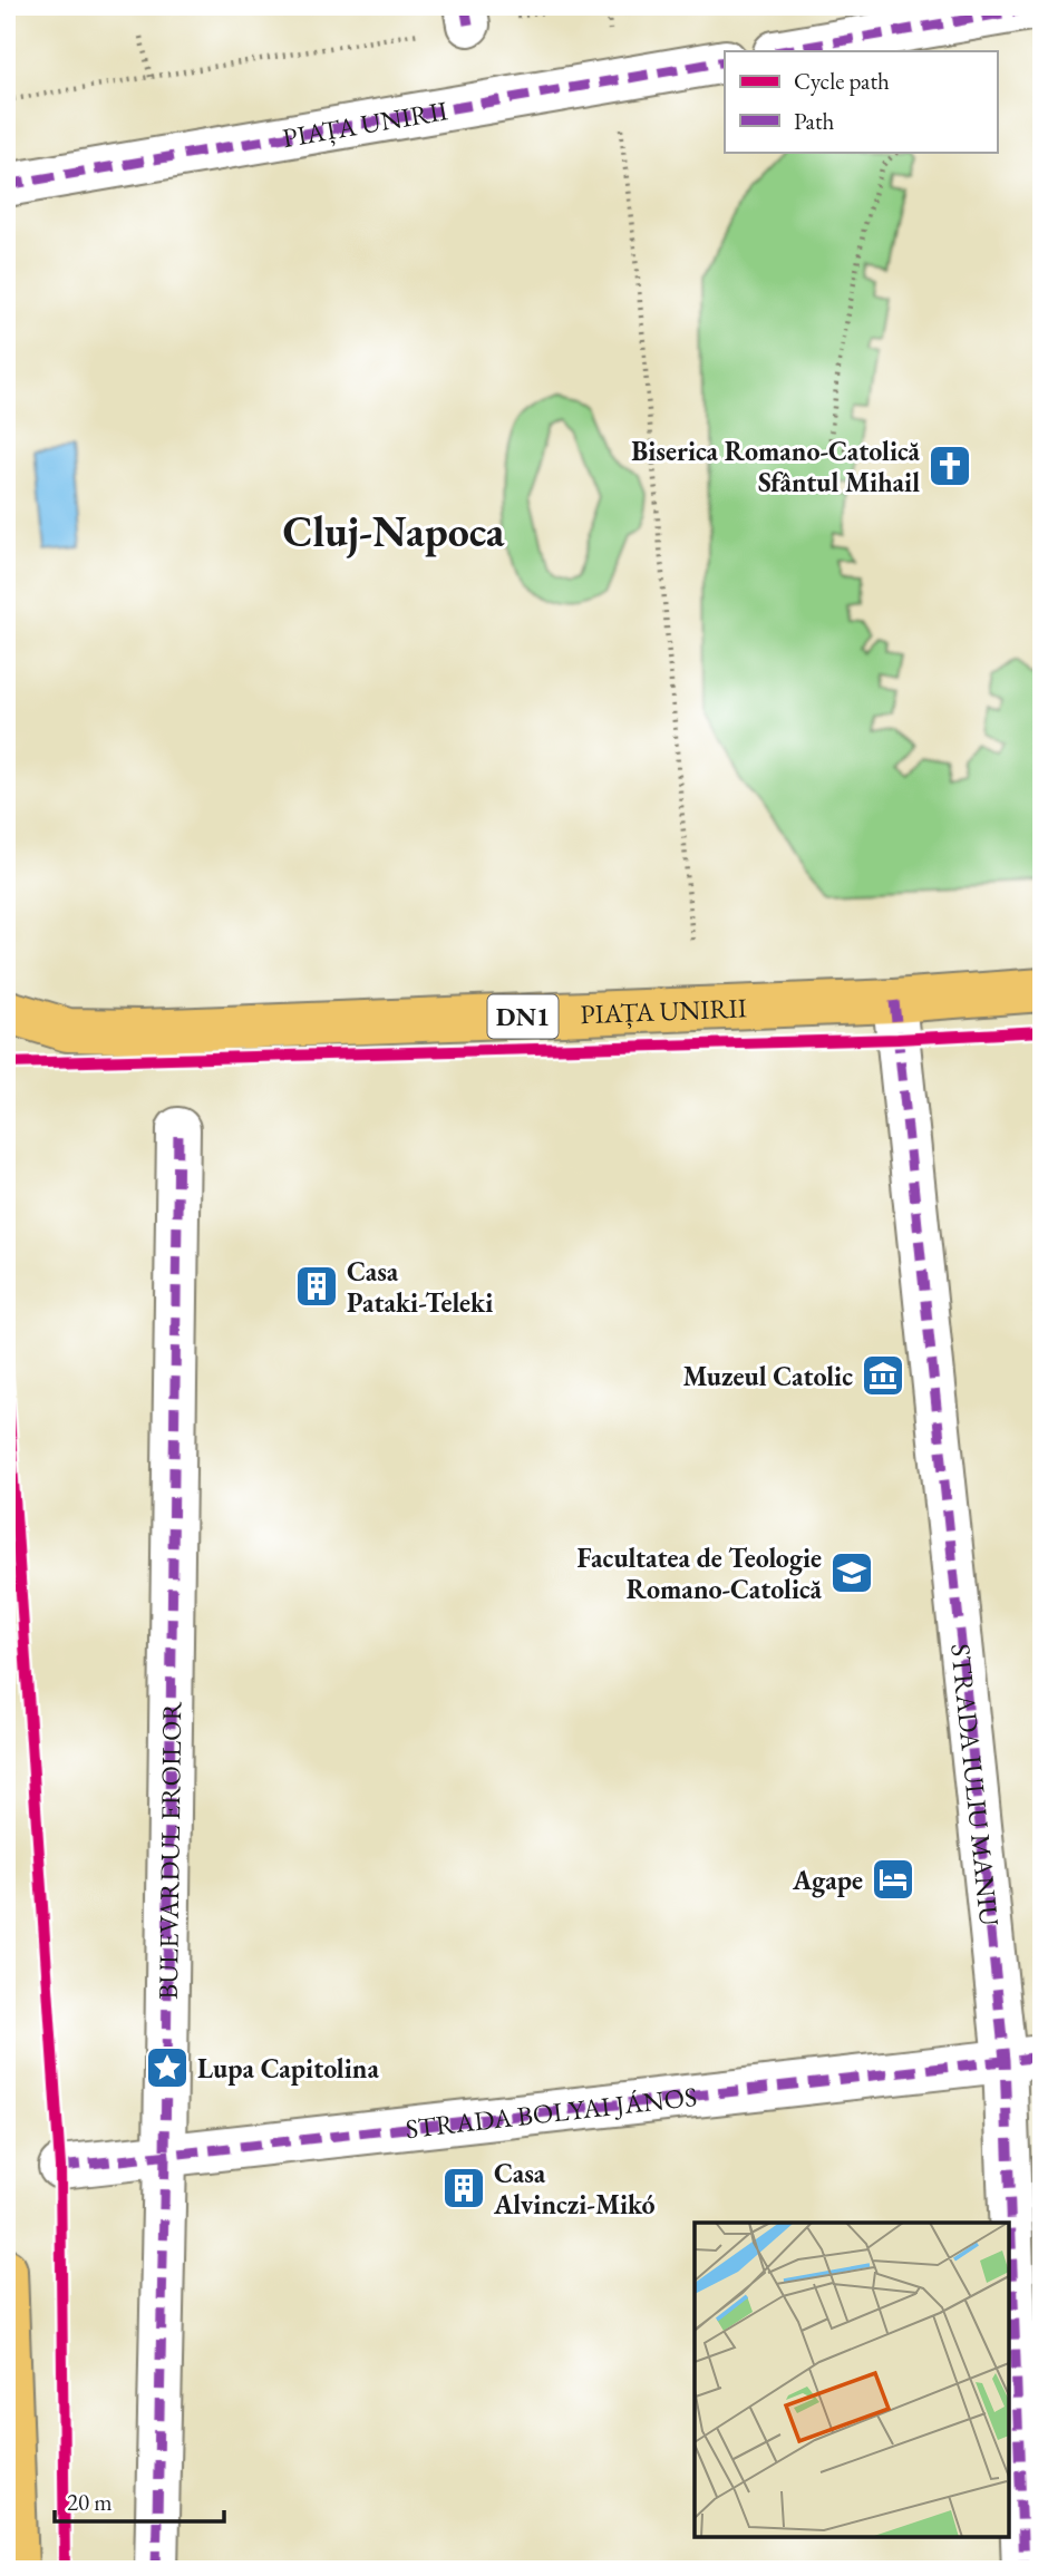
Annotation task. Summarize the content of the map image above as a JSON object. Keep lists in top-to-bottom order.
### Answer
{
  "streets": {
    "main road": ["PIAȚA UNIRII", "DN1"],
    "street": ["STRADA IULIU MANIU", "BULEVARDUL EROILOR", "STRADA BOLYAI JÁNOS"]
  },
  "crossings": [
    ["PIAȚA UNIRII", "STRADA IULIU MANIU"],
    ["STRADA IULIU MANIU", "STRADA BOLYAI JÁNOS"],
    ["BULEVARDUL EROILOR", "STRADA BOLYAI JÁNOS"]
  ],
  "districts": ["Cluj-Napoca"],
  "places": {
    "church": ["Biserica Romano-Catolică Sfântul Mihail"],
    "building": ["Casa Pataki-Teleki", "Casa Alvinczi-Mikó"],
    "museum": ["Muzeul Catolic"],
    "school or university": ["Facultatea de Teologie Romano-Catolică"],
    "hotel": ["Agape"],
    "place": ["Lupa Capitolina"]
  },
  "legend": ["Cycle path", "Path"],
  "scale_bar": "20 m"
}
